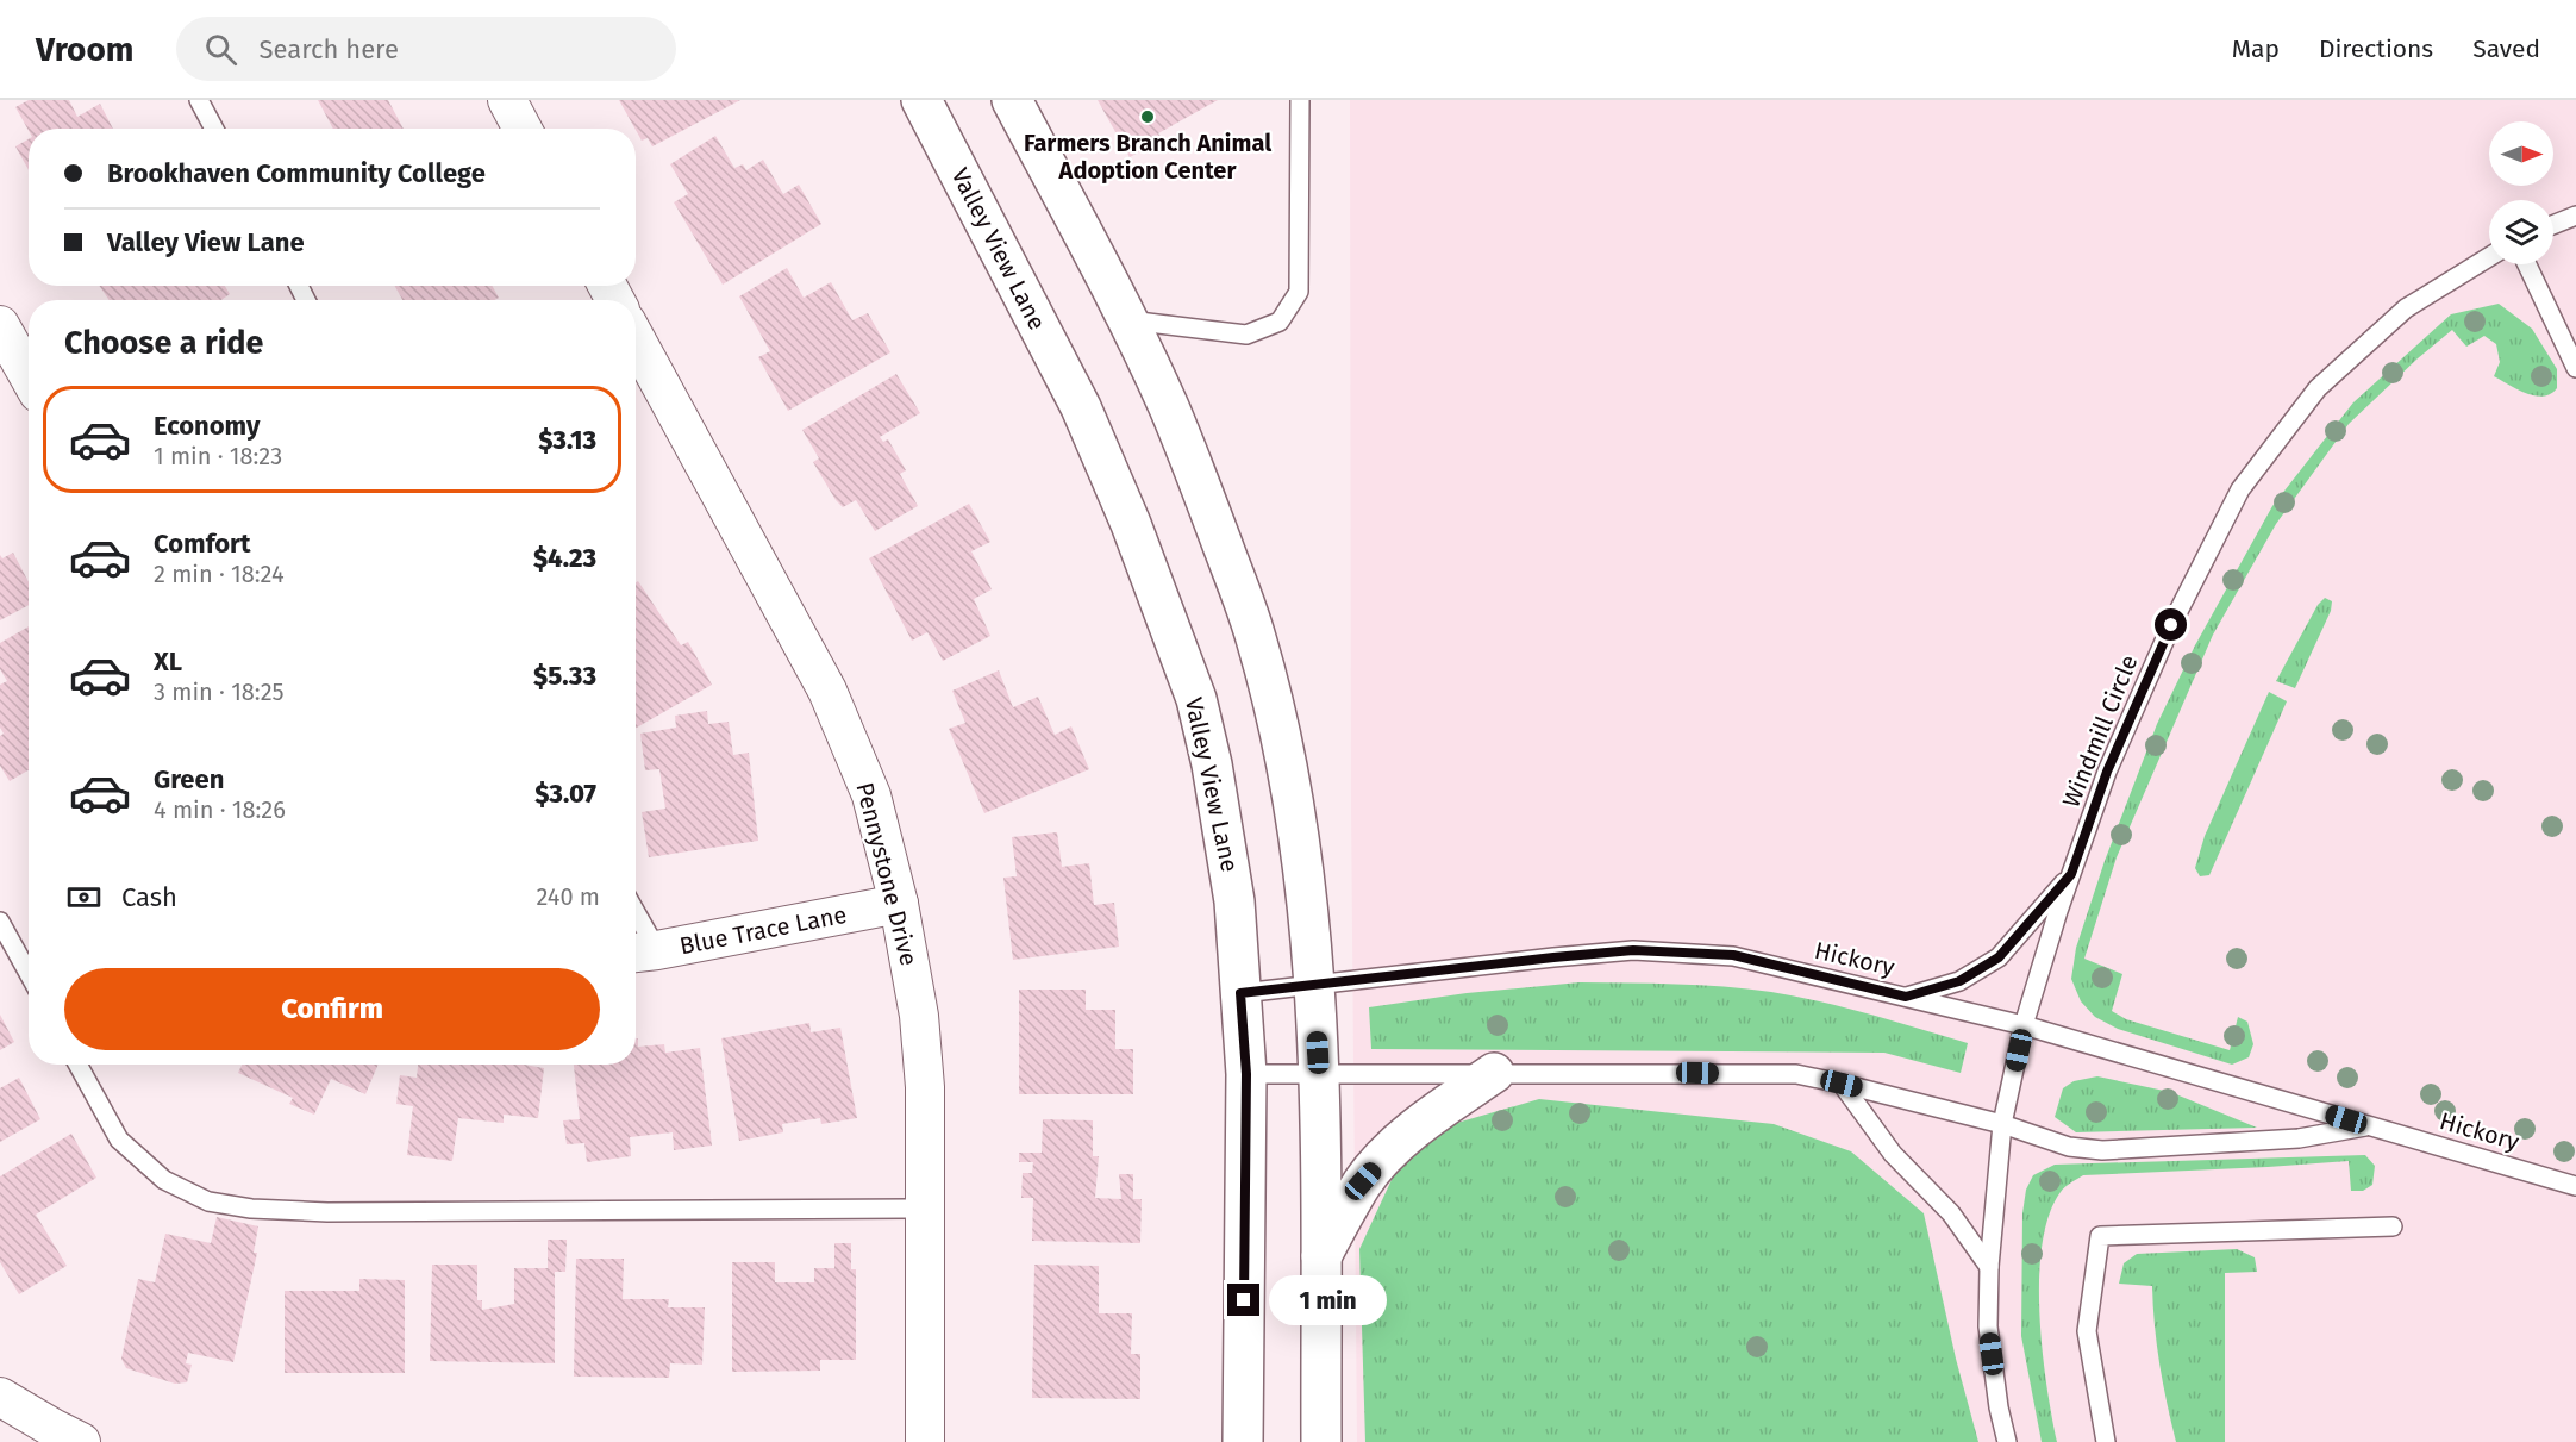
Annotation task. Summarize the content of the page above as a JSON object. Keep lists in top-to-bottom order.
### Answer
{
  "streets": {
    "main road": ["Valley View Lane"],
    "street": ["Pennystone Drive", "Blue Trace Lane"],
    "lane": ["Windmill Circle", "Hickory"]
  },
  "crossings": [
    ["Valley View Lane", "Hickory"],
    ["Windmill Circle", "Hickory"],
    ["Pennystone Drive", "Blue Trace Lane"]
  ],
  "places": ["Farmers Branch Animal Adoption Center"],
  "north": "right",
  "page": {
    "header": "Vroom",
    "search": "Search here",
    "nav": ["Map", "Directions", "Saved"],
    "banner": ["Brookhaven Community College", "Valley View Lane"],
    "heading": "Choose a ride",
    "list": [
      {
        "name": "Economy",
        "note": "1 min · 18:23",
        "value": "$3.13"
      },
      {
        "name": "Comfort",
        "note": "2 min · 18:24",
        "value": "$4.23"
      },
      {
        "name": "XL",
        "note": "3 min · 18:25",
        "value": "$5.33"
      },
      {
        "name": "Green",
        "note": "4 min · 18:26",
        "value": "$3.07"
      }
    ],
    "pay": ["Cash", "240 m"],
    "buttons": "Confirm",
    "bubble": "1 min"
  }
}
